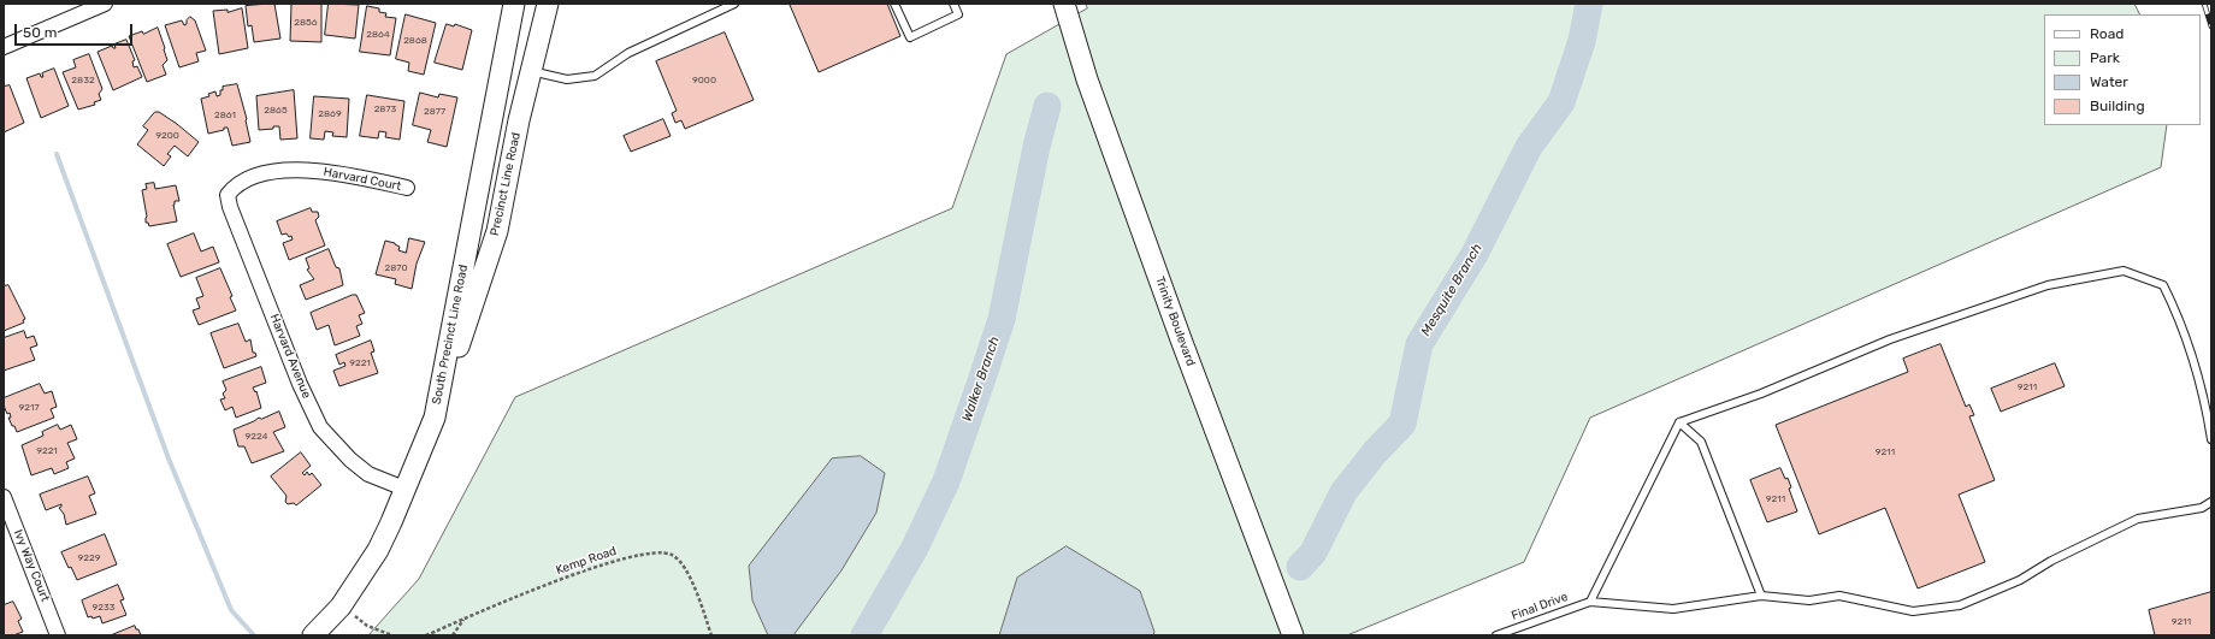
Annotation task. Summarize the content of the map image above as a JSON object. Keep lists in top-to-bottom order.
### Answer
{
  "streets": {
    "main road": ["Precinct Line Road", "Trinity Boulevard", "South Precinct Line Road"],
    "street": ["Harvard Court", "Harvard Avenue", "Ivy Way Court"],
    "lane": ["Final Drive"],
    "path": ["Kemp Road"]
  },
  "crossings": [
    ["Harvard Court", "Harvard Avenue"],
    ["Precinct Line Road", "South Precinct Line Road"],
    ["South Precinct Line Road", "Harvard Avenue"]
  ],
  "water": ["Mesquite Branch", "Walker Branch"],
  "house_numbers": [
    "2856",
    "2864",
    "2868",
    "2832",
    "9000",
    "2873",
    "2865",
    "2877",
    "2869",
    "2861",
    "9200",
    "2870",
    "9221",
    "9211",
    "9217",
    "9224",
    "9221",
    "9211",
    "9211",
    "9229",
    "9233",
    "9211"
  ],
  "legend": [
    "Road",
    "Park",
    "Water",
    "Building"
  ],
  "scale_bar": "50 m"
}
